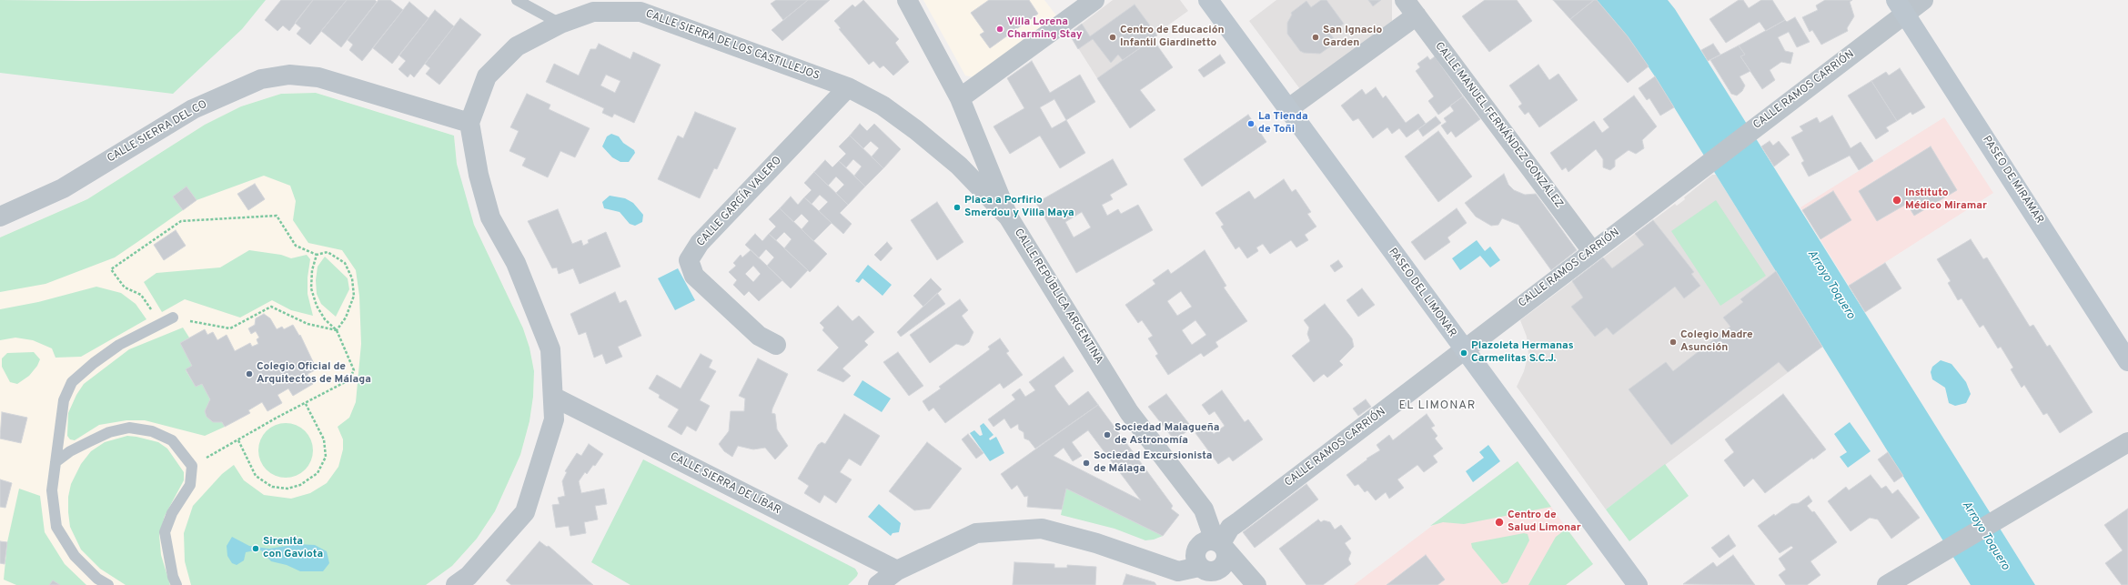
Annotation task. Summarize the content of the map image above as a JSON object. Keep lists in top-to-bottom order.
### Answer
{
  "streets": {
    "main road": ["PASEO DE MIRAMAR", "PASEO DEL LIMONAR"],
    "street": [
      "CALLE SIERRA DE LOS CASTILLEJOS",
      "CALLE RAMOS CARRIÓN",
      "CALLE MANUEL FERNÁNDEZ GONZÁLEZ",
      "CALLE SIERRA DEL CO",
      "CALLE GARCÍA VALERO",
      "CALLE REPÚBLICA ARGENTINA",
      "CALLE SIERRA DE LÍBAR"
    ]
  },
  "crossings": [
    ["CALLE SIERRA DE LOS CASTILLEJOS", "CALLE SIERRA DEL CO"],
    ["CALLE SIERRA DE LOS CASTILLEJOS", "CALLE GARCÍA VALERO"],
    ["CALLE SIERRA DE LOS CASTILLEJOS", "CALLE REPÚBLICA ARGENTINA"],
    ["CALLE RAMOS CARRIÓN", "CALLE MANUEL FERNÁNDEZ GONZÁLEZ"],
    ["CALLE RAMOS CARRIÓN", "PASEO DE MIRAMAR"],
    ["CALLE RAMOS CARRIÓN", "PASEO DEL LIMONAR"],
    ["CALLE RAMOS CARRIÓN", "CALLE REPÚBLICA ARGENTINA"]
  ],
  "districts": ["EL LIMONAR"],
  "water": ["Arroyo Toquero"],
  "places": [
    "Villa Lorena Charming Stay",
    "Centro de Educación Infantil Giardinetto",
    "San Ignacio Garden",
    "La Tienda de Toñi",
    "Instituto Médico Miramar",
    "Placa a Porfirio Smerdou y Villa Maya",
    "Colegio Madre Asunción",
    "Plazoleta Hermanas Carmelitas S.C.J.",
    "Colegio Oficial de Arquitectos de Málaga",
    "Sociedad Malagueña de Astronomía",
    "Sociedad Excursionista de Málaga",
    "Centro de Salud Limonar",
    "Sirenita con Gaviota"
  ]
}
